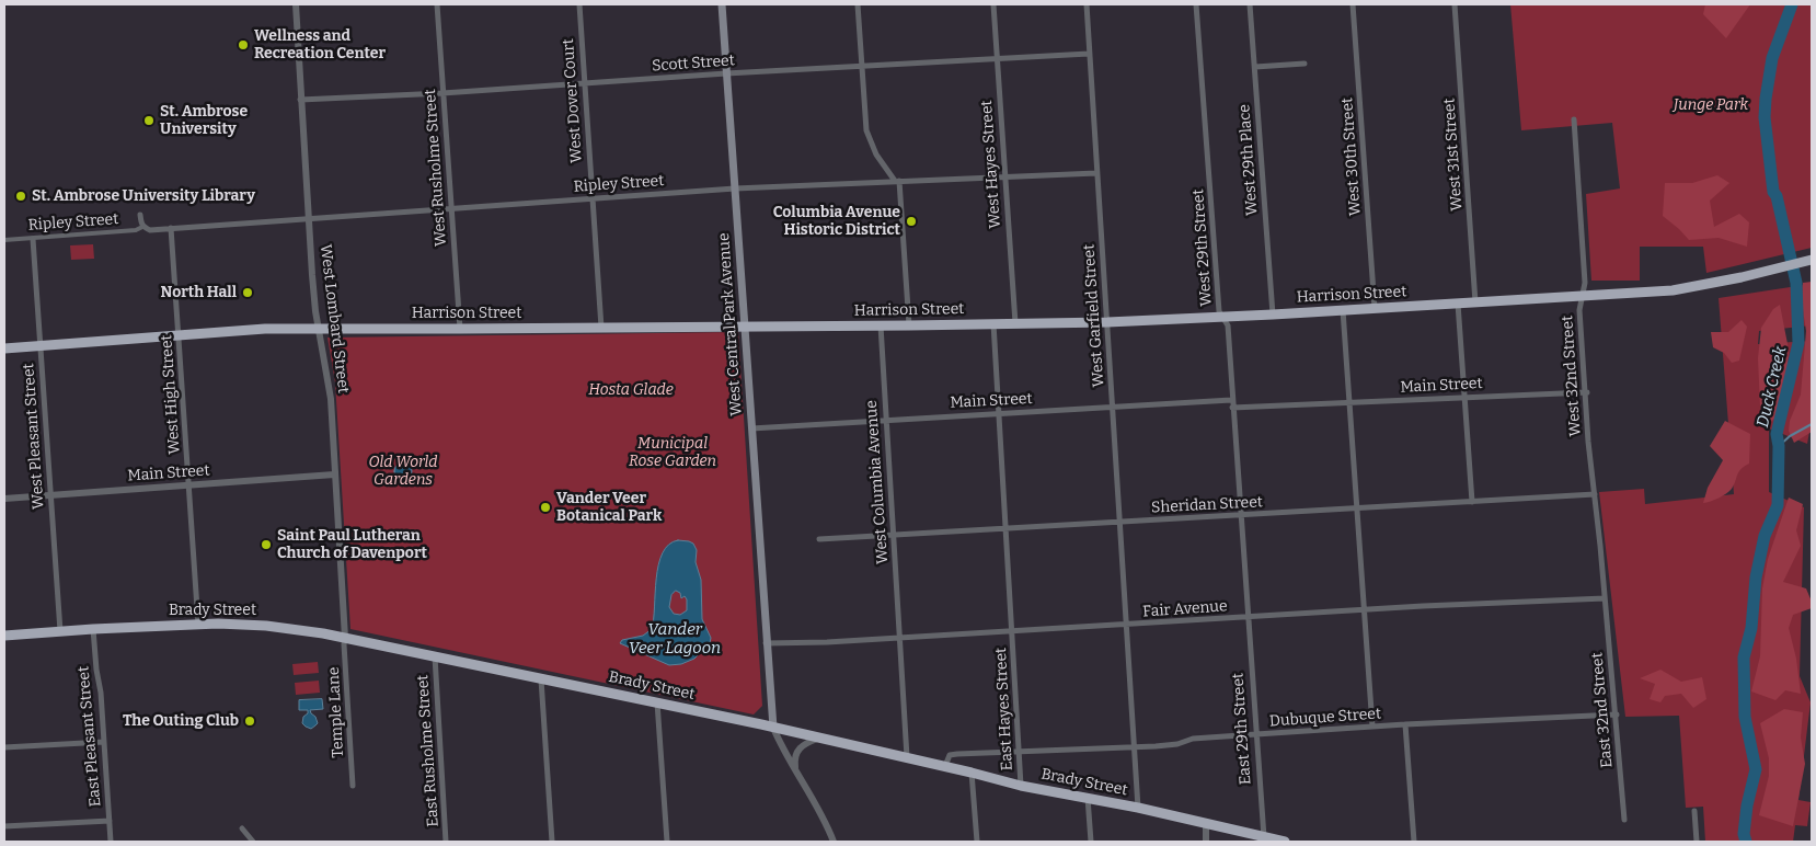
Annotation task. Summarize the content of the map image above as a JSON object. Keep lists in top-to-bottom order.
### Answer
{
  "streets": {
    "highway": ["Harrison Street", "Brady Street"],
    "main road": ["West Central Park Avenue"],
    "street": [
      "Scott Street",
      "West Dover Court",
      "West 31st Street",
      "West 30th Street",
      "West 29th Place",
      "West Hayes Street",
      "West Rusholme Street",
      "Ripley Street",
      "West 29th Street",
      "West Garfield Street",
      "West Lombard Street",
      "West 32nd Street",
      "Main Street",
      "West High Street",
      "West Pleasant Street",
      "West Columbia Avenue",
      "Sheridan Street",
      "Fair Avenue",
      "East Hayes Street",
      "East 32nd Street",
      "Temple Lane",
      "Dubuque Street",
      "East 29th Street",
      "East Pleasant Street",
      "East Rusholme Street"
    ]
  },
  "crossings": [
    ["Scott Street", "West Dover Court"],
    ["Scott Street", "West Hayes Street"],
    ["Scott Street", "West Rusholme Street"],
    ["Scott Street", "West Garfield Street"],
    ["Scott Street", "West Lombard Street"],
    ["Scott Street", "West Central Park Avenue"],
    ["West Dover Court", "Ripley Street"],
    ["West Dover Court", "Harrison Street"],
    ["West 31st Street", "Harrison Street"],
    ["West 30th Street", "Harrison Street"],
    ["West 29th Place", "Harrison Street"],
    ["West Hayes Street", "Ripley Street"],
    ["West Hayes Street", "Harrison Street"],
    ["West Rusholme Street", "Ripley Street"],
    ["West Rusholme Street", "Harrison Street"],
    ["Ripley Street", "West Garfield Street"],
    ["Ripley Street", "West Lombard Street"],
    ["Ripley Street", "West Central Park Avenue"],
    ["Ripley Street", "West High Street"],
    ["Ripley Street", "West Pleasant Street"],
    ["West 29th Street", "Harrison Street"],
    ["West 29th Street", "Main Street"],
    ["West 29th Street", "Sheridan Street"],
    ["West 29th Street", "Fair Avenue"],
    ["West 29th Street", "East 29th Street"],
    ["Harrison Street", "West Garfield Street"],
    ["Harrison Street", "West Lombard Street"],
    ["Harrison Street", "West Central Park Avenue"],
    ["Harrison Street", "West 32nd Street"],
    ["Harrison Street", "West High Street"],
    ["Harrison Street", "West Pleasant Street"],
    ["Harrison Street", "West Columbia Avenue"],
    ["West Garfield Street", "Main Street"],
    ["West Garfield Street", "Sheridan Street"],
    ["West Garfield Street", "Fair Avenue"],
    ["West Garfield Street", "Brady Street"],
    ["West Garfield Street", "Dubuque Street"],
    ["West Lombard Street", "Main Street"],
    ["West Lombard Street", "Brady Street"],
    ["West Lombard Street", "Temple Lane"],
    ["West Central Park Avenue", "Main Street"],
    ["West Central Park Avenue", "Fair Avenue"],
    ["West Central Park Avenue", "Brady Street"],
    ["West 32nd Street", "Main Street"],
    ["West 32nd Street", "Sheridan Street"],
    ["West 32nd Street", "Fair Avenue"],
    ["West 32nd Street", "East 32nd Street"],
    ["Main Street", "West High Street"],
    ["Main Street", "West Pleasant Street"],
    ["Main Street", "West Columbia Avenue"],
    ["West High Street", "Brady Street"],
    ["West Pleasant Street", "Brady Street"],
    ["West Columbia Avenue", "Sheridan Street"],
    ["West Columbia Avenue", "Fair Avenue"],
    ["West Columbia Avenue", "Brady Street"],
    ["Fair Avenue", "East Hayes Street"],
    ["Fair Avenue", "East 32nd Street"],
    ["Fair Avenue", "East 29th Street"],
    ["Brady Street", "East Hayes Street"],
    ["Brady Street", "Temple Lane"],
    ["Brady Street", "Dubuque Street"],
    ["Brady Street", "East 29th Street"],
    ["Brady Street", "East Pleasant Street"],
    ["Brady Street", "East Rusholme Street"],
    ["East Hayes Street", "Dubuque Street"],
    ["East 32nd Street", "Dubuque Street"],
    ["Dubuque Street", "East 29th Street"]
  ],
  "water": ["Duck Creek", "Vander Veer Lagoon"],
  "parks": [
    "Junge Park",
    "Hosta Glade",
    "Municipal Rose Garden",
    "Old World Gardens"
  ],
  "places": [
    "Wellness and Recreation Center",
    "St. Ambrose University",
    "St. Ambrose University Library",
    "Columbia Avenue Historic District",
    "North Hall",
    "Vander Veer Botanical Park",
    "Saint Paul Lutheran Church of Davenport",
    "The Outing Club"
  ]
}
